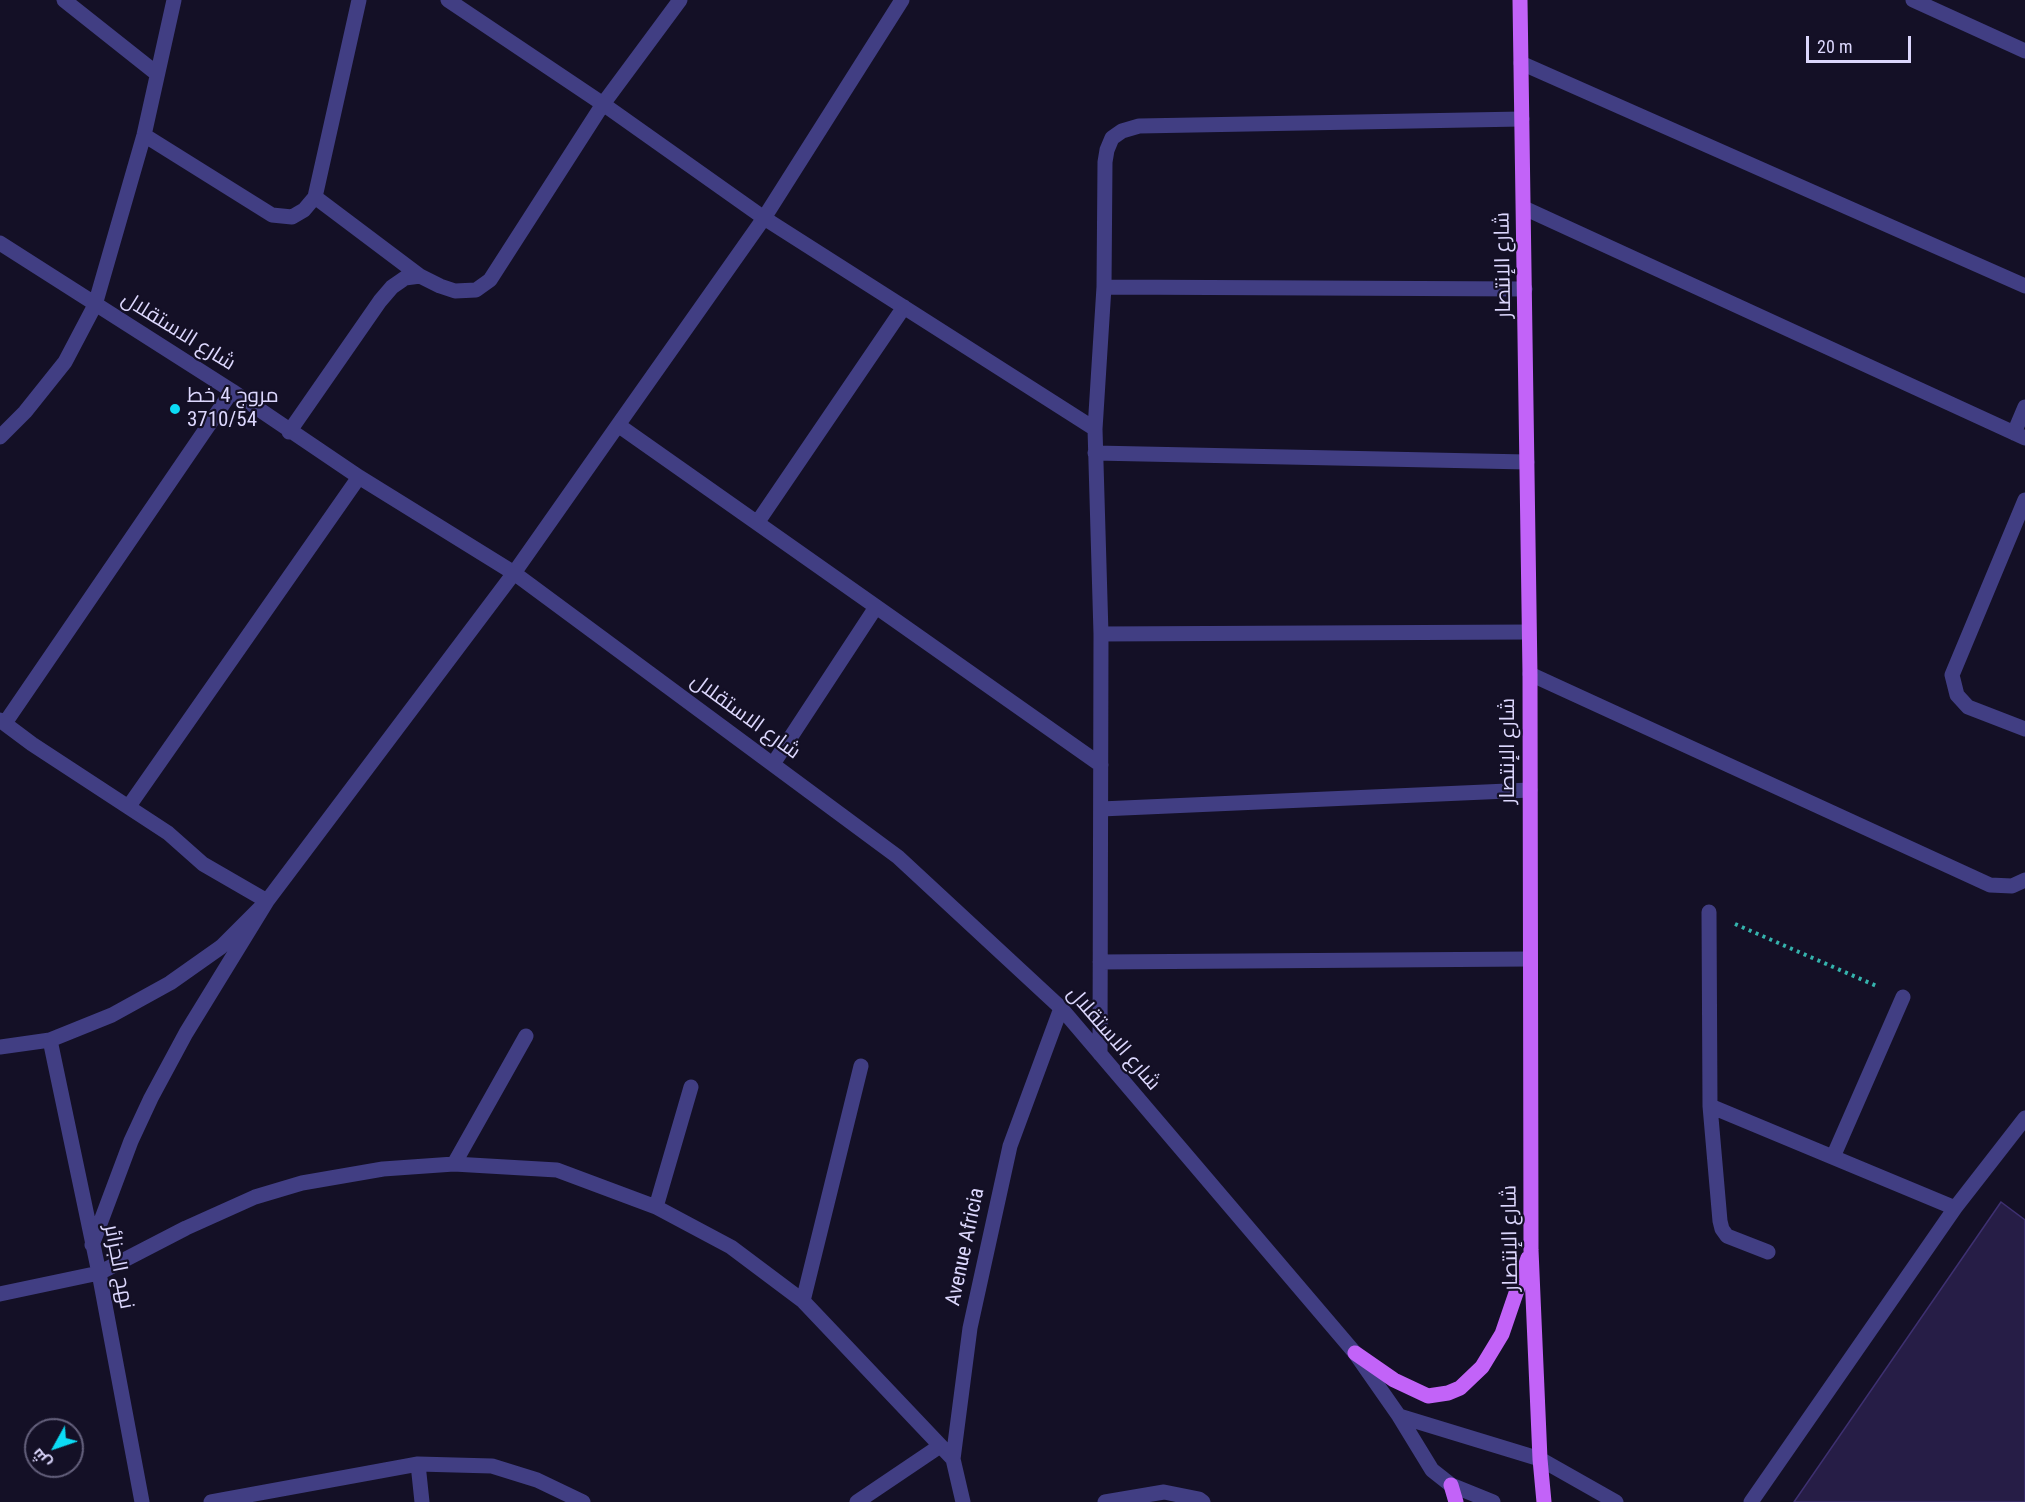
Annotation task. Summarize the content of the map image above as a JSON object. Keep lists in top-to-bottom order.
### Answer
{
  "streets": {
    "main road": ["شارع الإنتصار"],
    "street": ["شارع الاستقلال", "Avenue Africia", "نهج الجزائر"]
  },
  "crossings": [
    ["شارع الاستقلال", "Avenue Africia"]
  ],
  "places": ["مروج 4 خط 3710/54"],
  "scale_bar": "20 m",
  "north": "bottom left"
}
